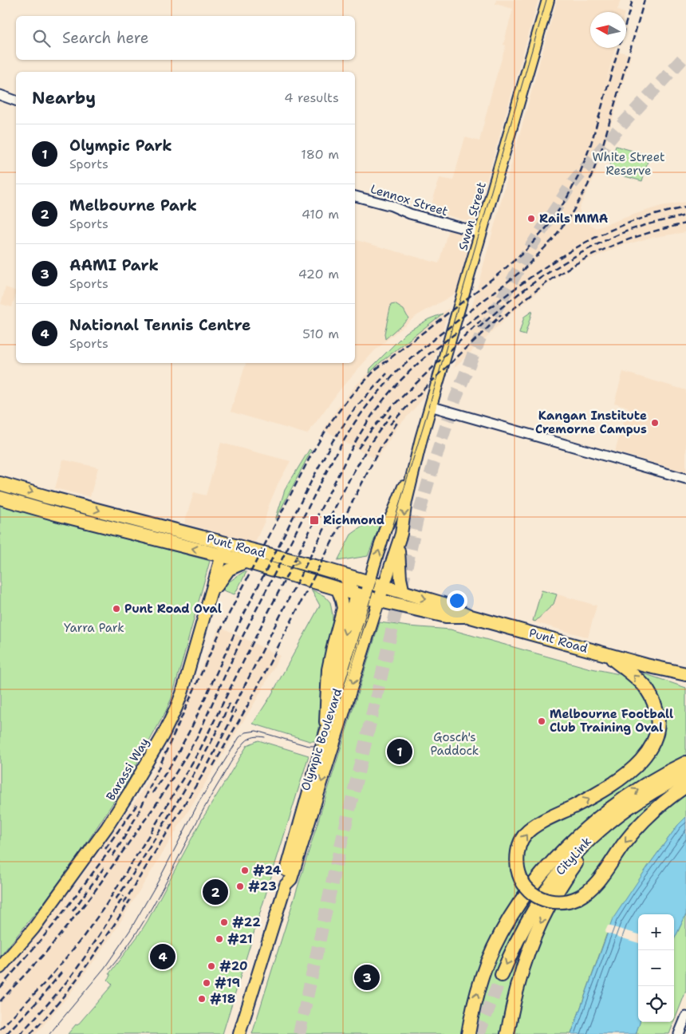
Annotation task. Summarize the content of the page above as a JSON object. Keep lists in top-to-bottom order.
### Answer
{
  "streets": {
    "highway": ["Punt Road", "CityLink"],
    "main road": ["Swan Street", "Olympic Boulevard", "Barassi Way"],
    "street": ["Lennox Street"]
  },
  "crossings": [
    ["Lennox Street", "Swan Street"],
    ["Swan Street", "Punt Road"],
    ["Swan Street", "Olympic Boulevard"],
    ["Punt Road", "Olympic Boulevard"],
    ["Punt Road", "Barassi Way"]
  ],
  "parks": ["White Street Reserve", "Yarra Park", "Gosch's Paddock"],
  "places": {
    "other": [
      "Rails MMA",
      "Kangan Institute Cremorne Campus",
      "Punt Road Oval",
      "Melbourne Football Club Training Oval",
      "#24",
      "#23",
      "#22",
      "#21",
      "#20",
      "#19",
      "#18"
    ],
    "transit": ["Richmond"]
  },
  "north": "left",
  "page": {
    "search": "Search here",
    "heading": ["Nearby", "4 results"],
    "list": [
      {
        "mark": "1",
        "name": "Olympic Park",
        "note": "Sports",
        "value": "180 m"
      },
      {
        "mark": "2",
        "name": "Melbourne Park",
        "note": "Sports",
        "value": "410 m"
      },
      {
        "mark": "3",
        "name": "AAMI Park",
        "note": "Sports",
        "value": "420 m"
      },
      {
        "mark": "4",
        "name": "National Tennis Centre",
        "note": "Sports",
        "value": "510 m"
      }
    ],
    "pins": [
      "1",
      "2",
      "4",
      "3"
    ],
    "map_buttons": ["+", "−"]
  }
}
